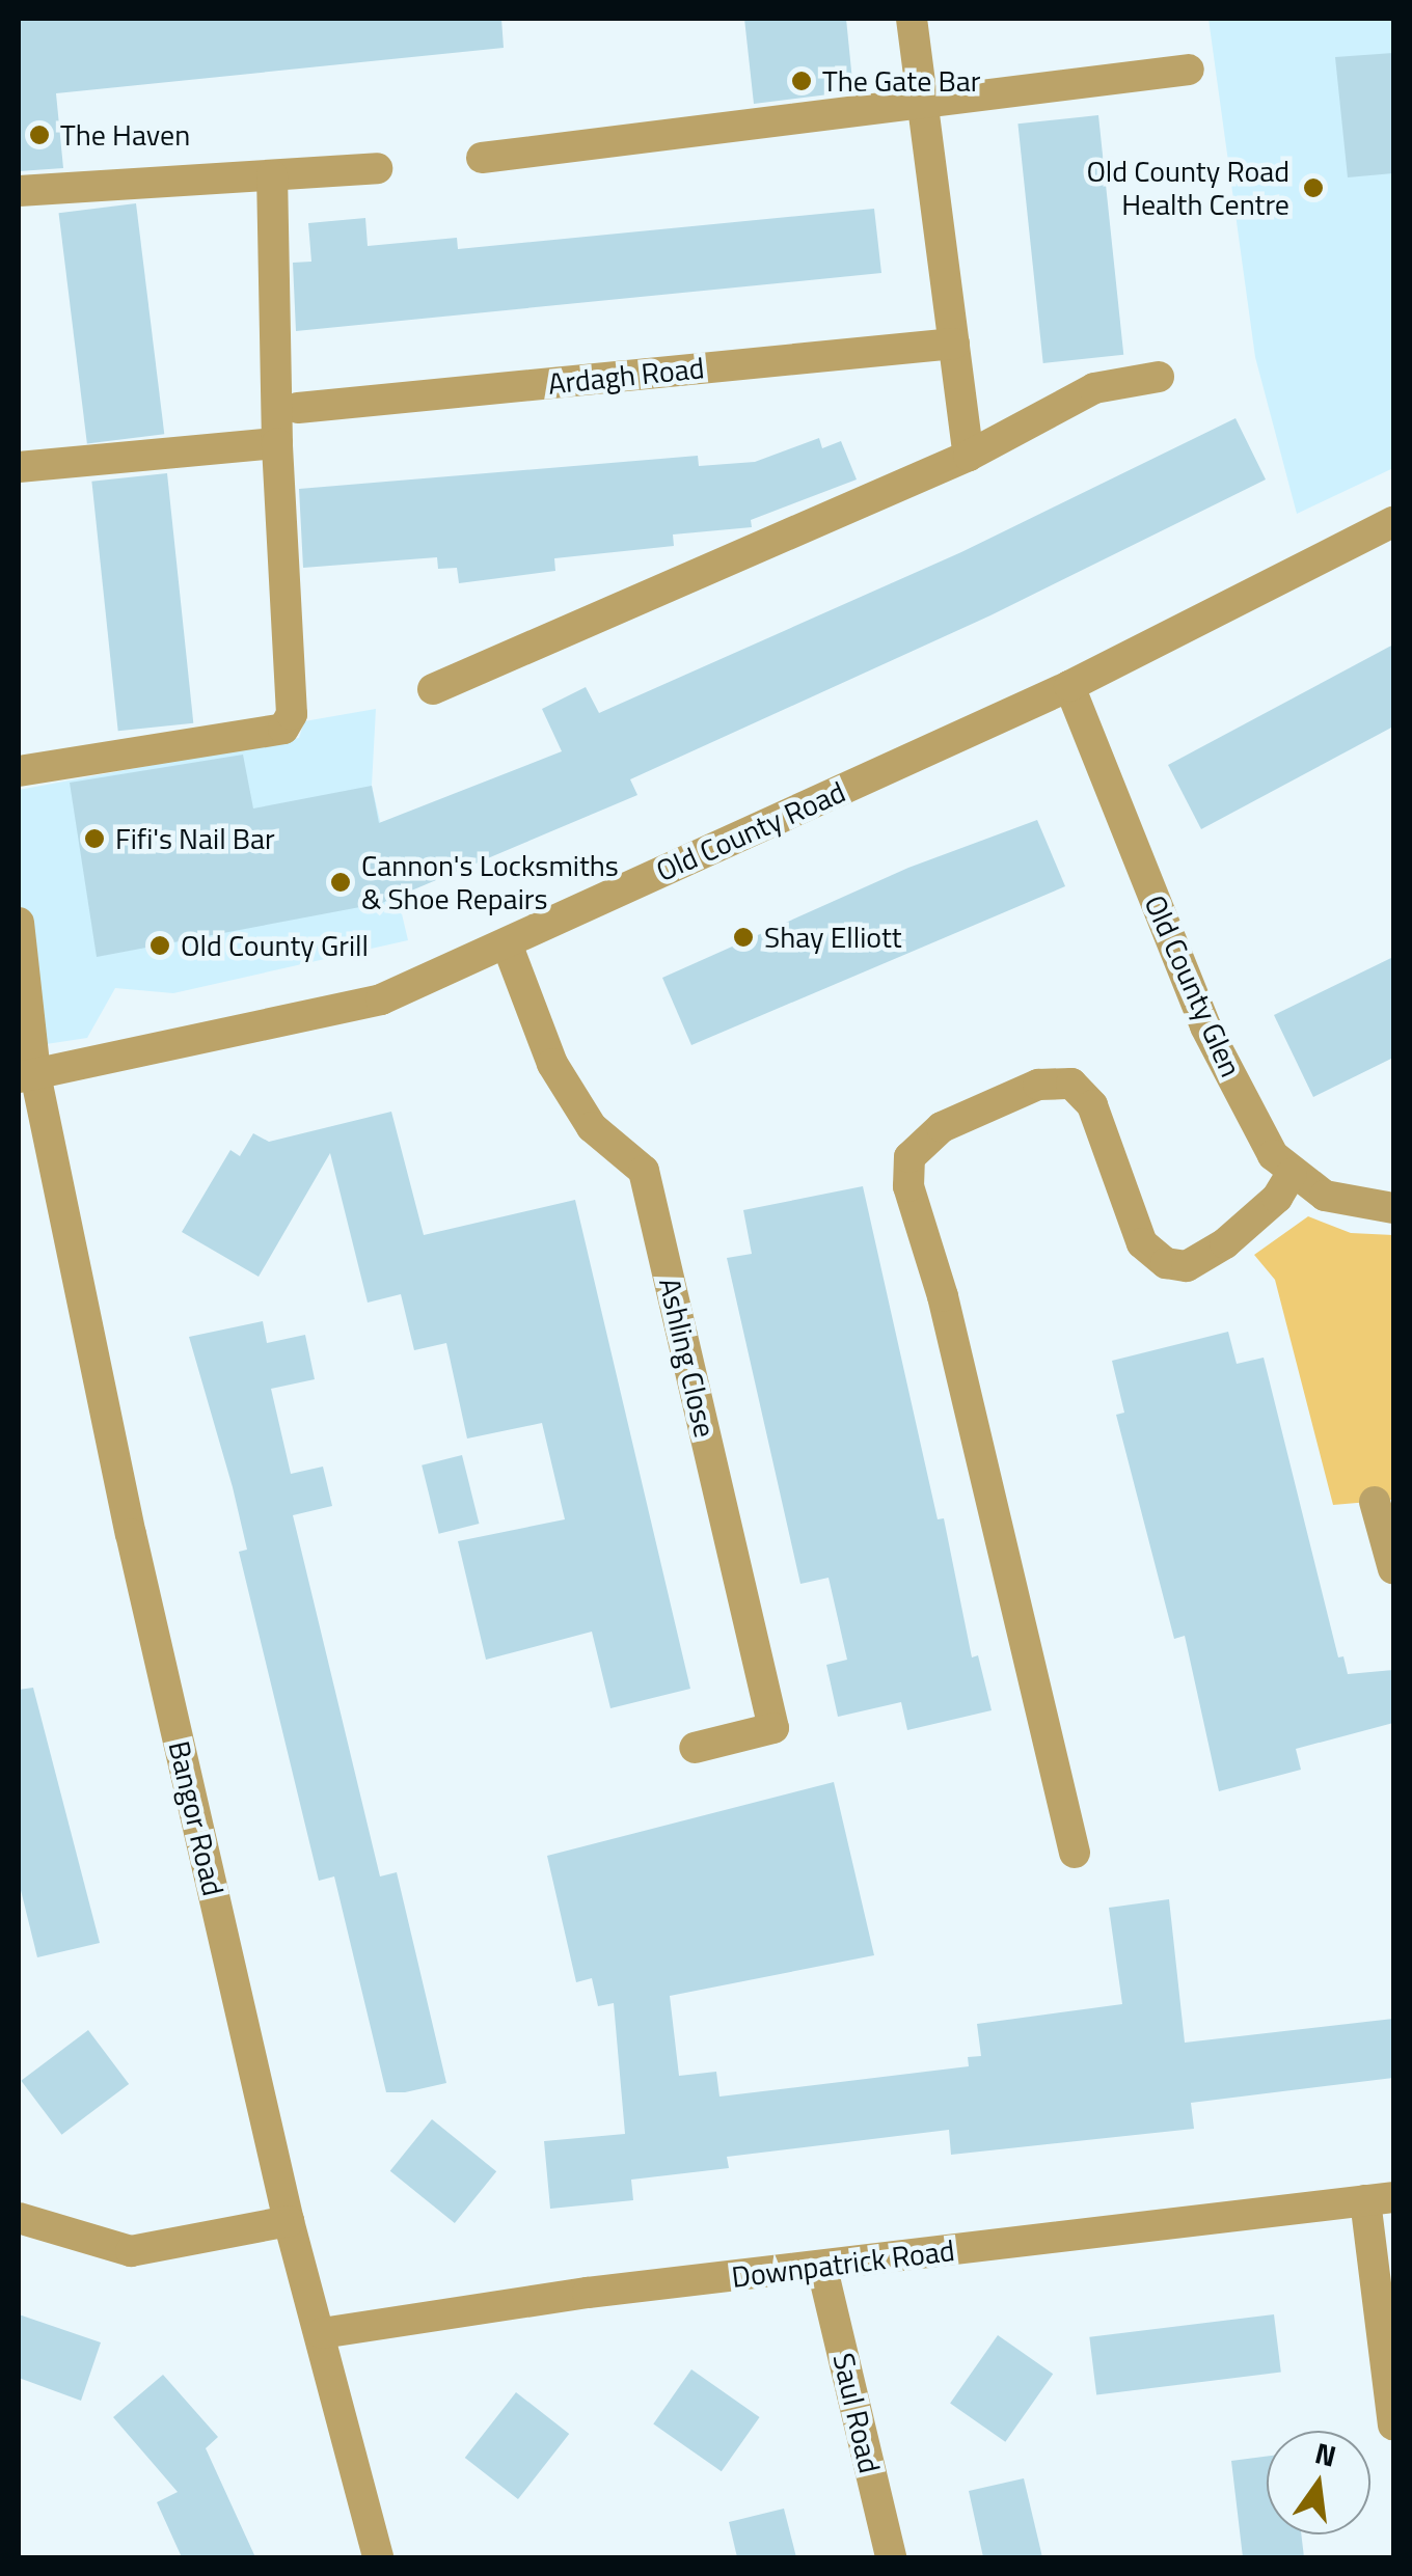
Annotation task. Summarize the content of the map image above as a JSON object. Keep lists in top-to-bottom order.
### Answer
{
  "streets": {
    "street": [
      "Ardagh Road",
      "Old County Road",
      "Old County Glen",
      "Ashling Close",
      "Bangor Road",
      "Downpatrick Road",
      "Saul Road"
    ]
  },
  "crossings": [
    ["Old County Road", "Old County Glen"],
    ["Old County Road", "Ashling Close"],
    ["Old County Road", "Bangor Road"],
    ["Bangor Road", "Downpatrick Road"],
    ["Downpatrick Road", "Saul Road"]
  ],
  "places": [
    "The Gate Bar",
    "The Haven",
    "Old County Road Health Centre",
    "Fifi's Nail Bar",
    "Cannon's Locksmiths & Shoe Repairs",
    "Shay Elliott",
    "Old County Grill"
  ],
  "north": "top"
}
